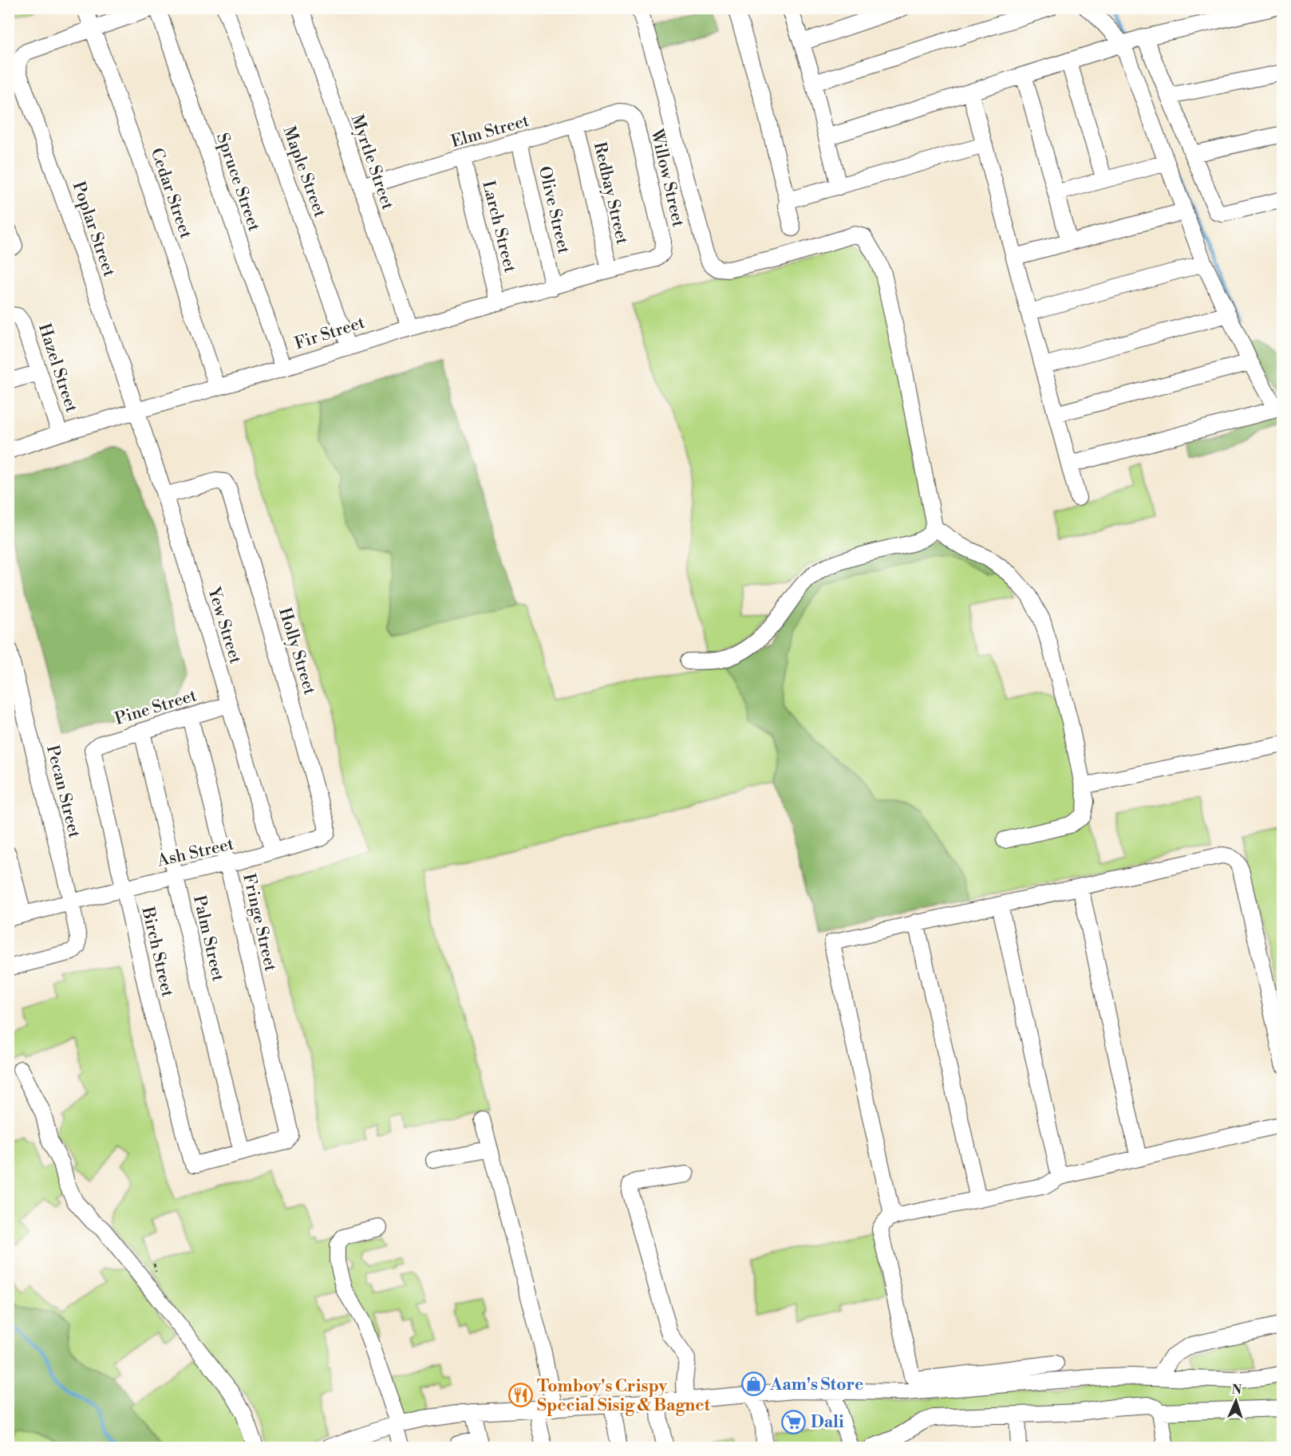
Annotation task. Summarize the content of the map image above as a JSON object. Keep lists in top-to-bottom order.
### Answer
{
  "streets": {
    "street": [
      "Elm Street",
      "Myrtle Street",
      "Maple Street",
      "Willow Street",
      "Spruce Street",
      "Cedar Street",
      "Redbay Street",
      "Olive Street",
      "Larch Street",
      "Poplar Street",
      "Fir Street",
      "Hazel Street",
      "Yew Street",
      "Holly Street",
      "Pine Street",
      "Pecan Street",
      "Ash Street",
      "Fringe Street",
      "Palm Street",
      "Birch Street"
    ]
  },
  "crossings": [
    ["Elm Street", "Myrtle Street"],
    ["Elm Street", "Willow Street"],
    ["Elm Street", "Redbay Street"],
    ["Elm Street", "Olive Street"],
    ["Elm Street", "Larch Street"],
    ["Myrtle Street", "Fir Street"],
    ["Maple Street", "Fir Street"],
    ["Willow Street", "Fir Street"],
    ["Spruce Street", "Fir Street"],
    ["Cedar Street", "Poplar Street"],
    ["Cedar Street", "Fir Street"],
    ["Redbay Street", "Fir Street"],
    ["Olive Street", "Fir Street"],
    ["Larch Street", "Fir Street"],
    ["Poplar Street", "Fir Street"],
    ["Poplar Street", "Yew Street"],
    ["Fir Street", "Hazel Street"],
    ["Fir Street", "Yew Street"],
    ["Yew Street", "Holly Street"],
    ["Yew Street", "Pine Street"],
    ["Yew Street", "Ash Street"],
    ["Holly Street", "Ash Street"],
    ["Pine Street", "Fringe Street"],
    ["Pine Street", "Palm Street"],
    ["Pine Street", "Birch Street"],
    ["Pecan Street", "Ash Street"],
    ["Ash Street", "Fringe Street"],
    ["Ash Street", "Palm Street"],
    ["Ash Street", "Birch Street"],
    ["Fringe Street", "Palm Street"],
    ["Fringe Street", "Birch Street"],
    ["Palm Street", "Birch Street"]
  ],
  "places": {
    "shop": ["Aam's Store"],
    "restaurant": ["Tomboy's Crispy Special Sisig & Bagnet"],
    "supermarket": ["Dali"]
  },
  "north": "top"
}
